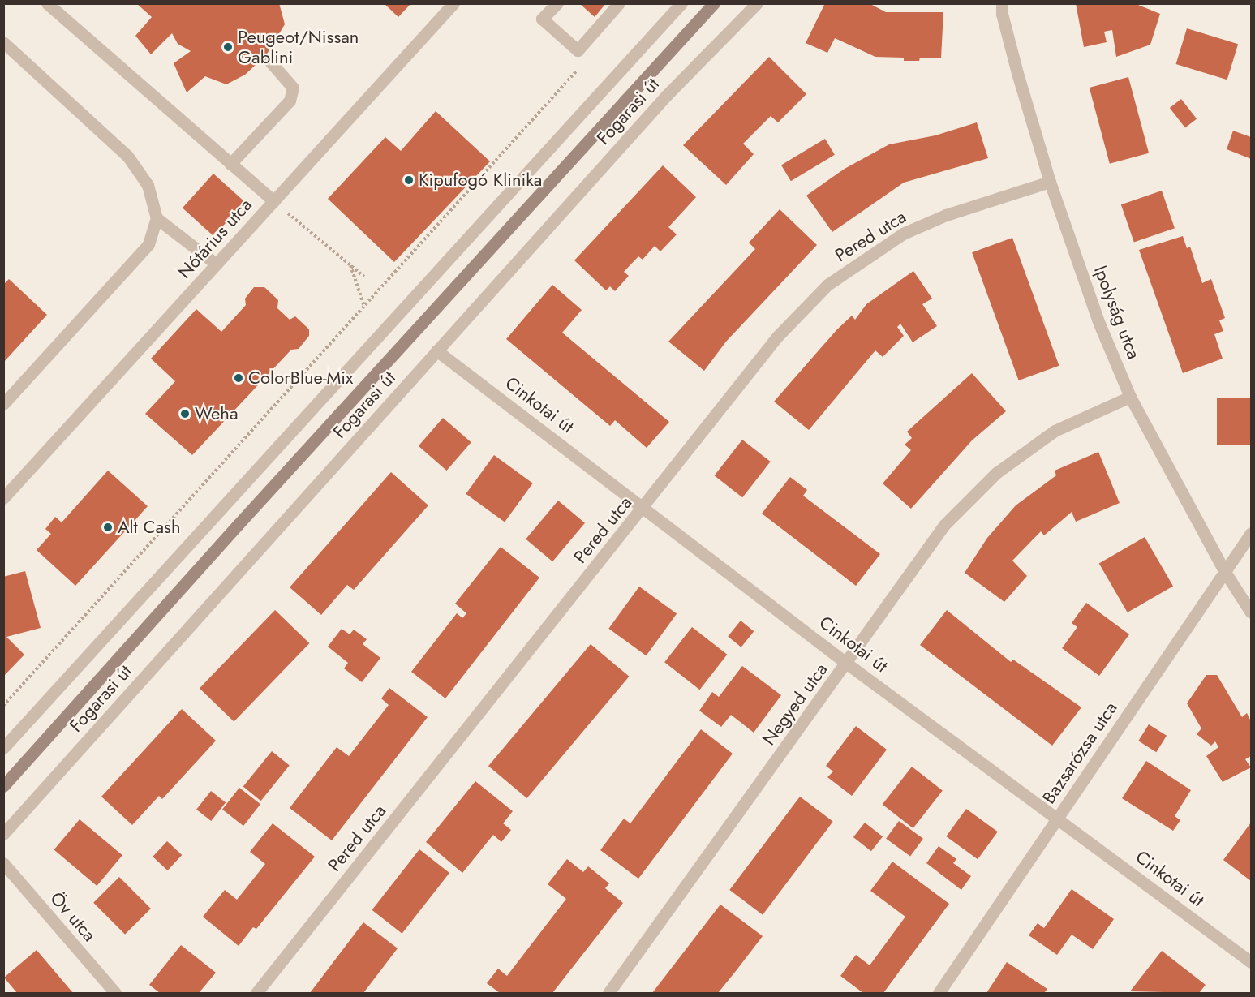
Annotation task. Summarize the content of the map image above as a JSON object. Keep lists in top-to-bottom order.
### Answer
{
  "streets": {
    "main road": ["Fogarasi út"],
    "street": [
      "Pered utca",
      "Nótárius utca",
      "Ipolyság utca",
      "Cinkotai út",
      "Negyed utca",
      "Bazsarózsa utca",
      "Öv utca"
    ]
  },
  "crossings": [
    ["Fogarasi út", "Cinkotai út"],
    ["Pered utca", "Ipolyság utca"],
    ["Pered utca", "Cinkotai út"],
    ["Ipolyság utca", "Negyed utca"],
    ["Ipolyság utca", "Bazsarózsa utca"],
    ["Cinkotai út", "Negyed utca"],
    ["Cinkotai út", "Bazsarózsa utca"]
  ],
  "places": [
    "Peugeot/Nissan Gablini",
    "Kipufogó Klinika",
    "ColorBlue-Mix",
    "Weha",
    "Alt Cash"
  ]
}
